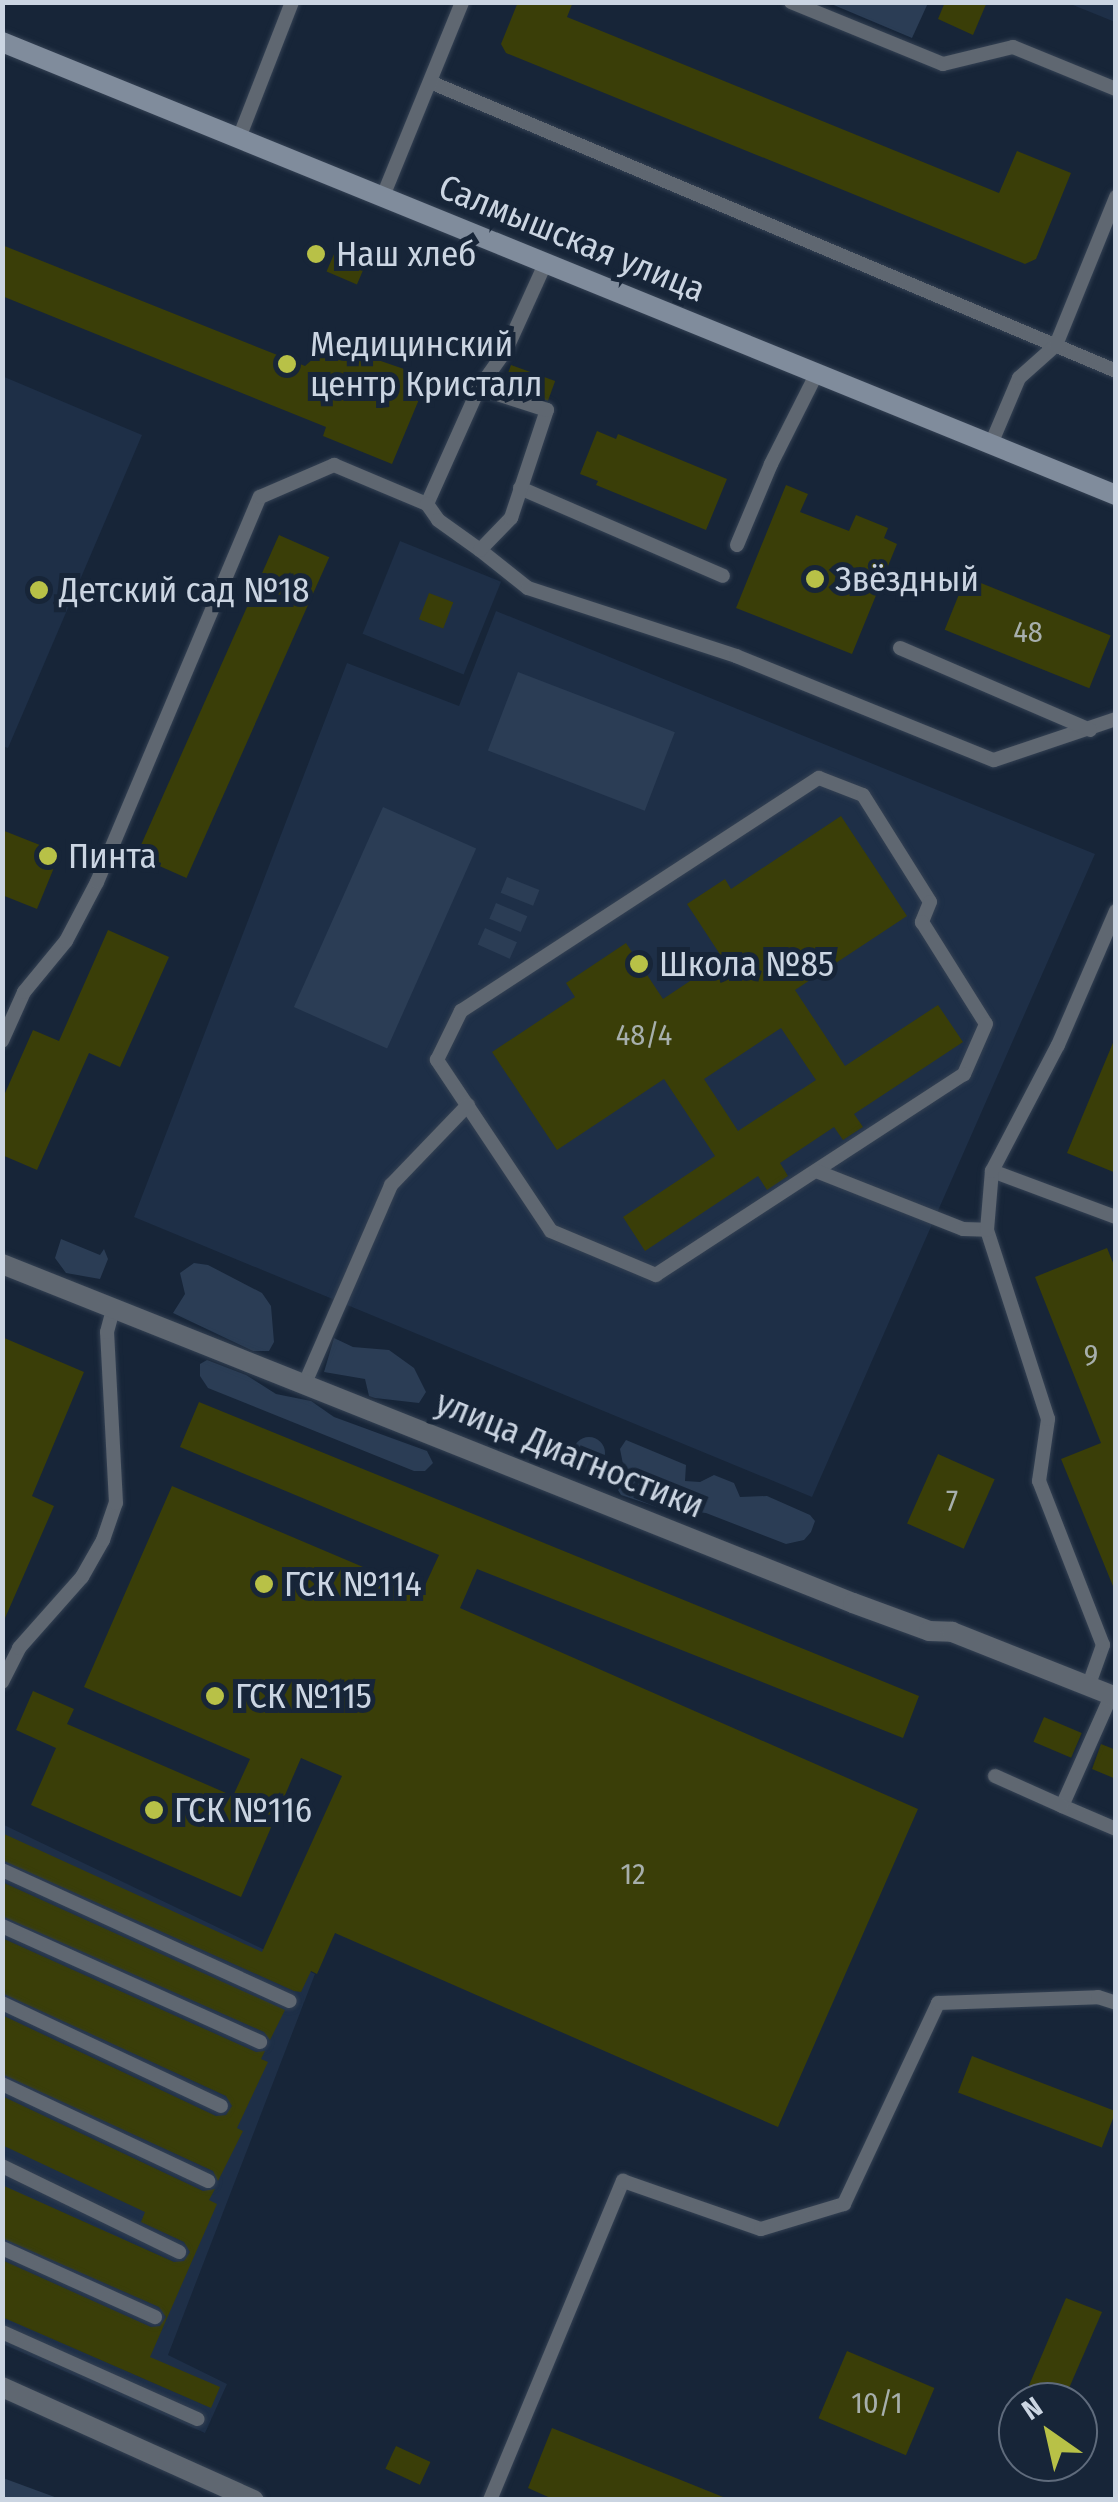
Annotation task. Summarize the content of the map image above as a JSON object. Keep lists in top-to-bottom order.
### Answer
{
  "streets": {
    "main road": ["Салмышская улица"],
    "street": ["улица Диагностики"]
  },
  "places": [
    "Наш хлеб",
    "Медицинский центр Кристалл",
    "Звёздный",
    "Детский сад №18",
    "Пинта",
    "Школа №85",
    "ГСК №114",
    "ГСК №115",
    "ГСК №116"
  ],
  "house_numbers": [
    "48",
    "48/4",
    "9",
    "7",
    "12",
    "10/1"
  ],
  "north": "top left"
}
